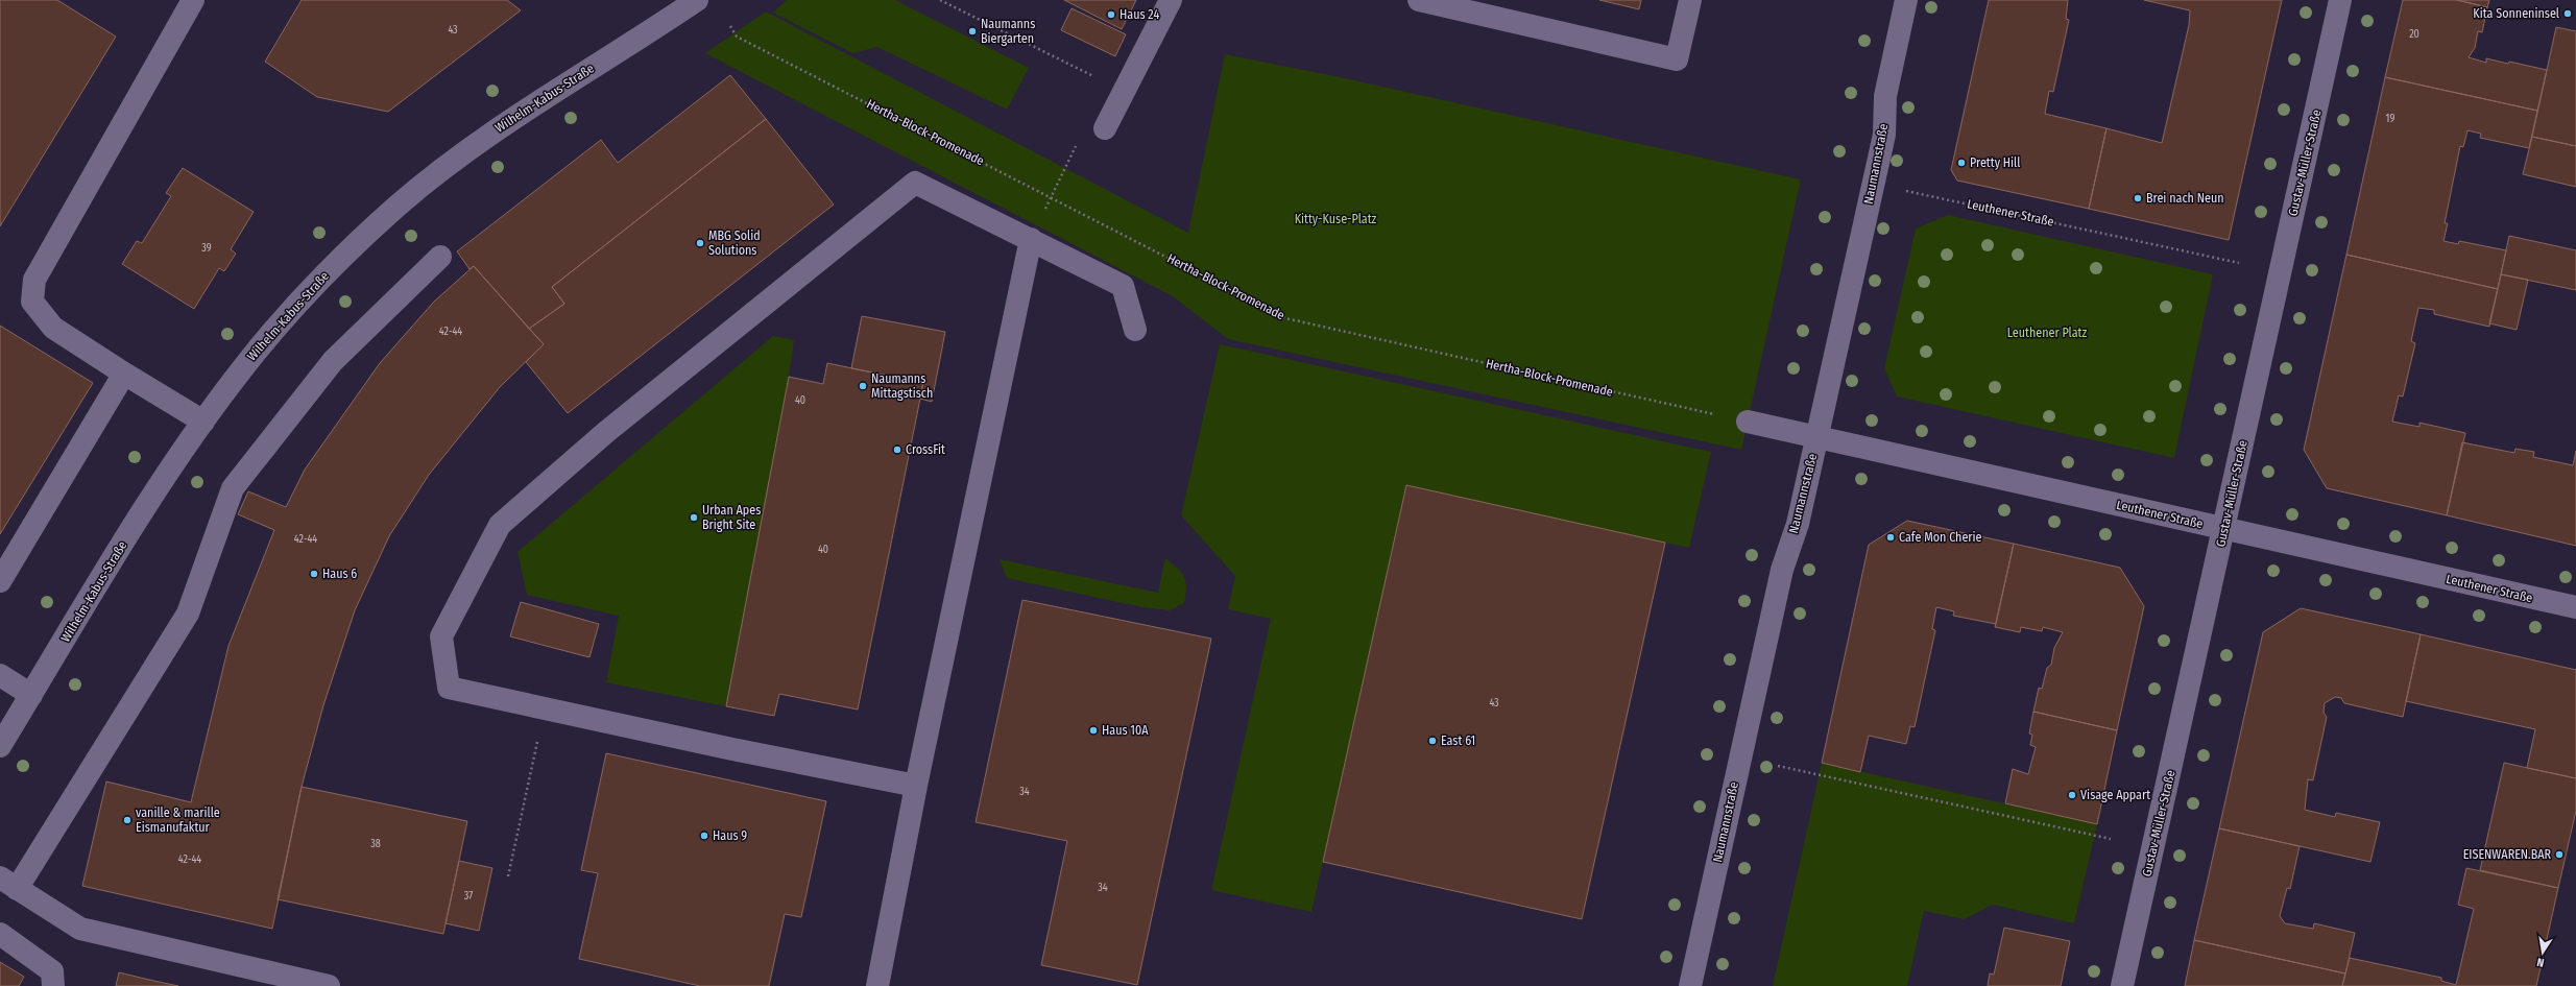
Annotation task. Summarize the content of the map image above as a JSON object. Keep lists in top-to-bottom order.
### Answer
{
  "streets": {
    "street": [
      "Wilhelm-Kabus-Straße",
      "Gustav-Müller-Straße",
      "Naumannstraße",
      "Leuthener Straße"
    ],
    "path": ["Hertha-Block-Promenade"]
  },
  "crossings": [
    ["Gustav-Müller-Straße", "Leuthener Straße"],
    ["Naumannstraße", "Leuthener Straße"]
  ],
  "parks": ["Kitty-Kuse-Platz", "Leuthener Platz"],
  "places": [
    "Kita Sonneninsel",
    "Haus 24",
    "Naumanns Biergarten",
    "Pretty Hill",
    "Brei nach Neun",
    "MBG Solid Solutions",
    "Naumanns Mittagstisch",
    "CrossFit",
    "Urban Apes Bright Site",
    "Cafe Mon Cherie",
    "Haus 6",
    "Haus 10A",
    "East 61",
    "Visage Appart",
    "vanille & marille Eismanufaktur",
    "Haus 9",
    "EISENWAREN.BAR"
  ],
  "house_numbers": [
    "43",
    "20",
    "19",
    "39",
    "42-44",
    "40",
    "42-44",
    "40",
    "43",
    "34",
    "38",
    "42-44",
    "34",
    "37"
  ],
  "north": "bottom"
}
